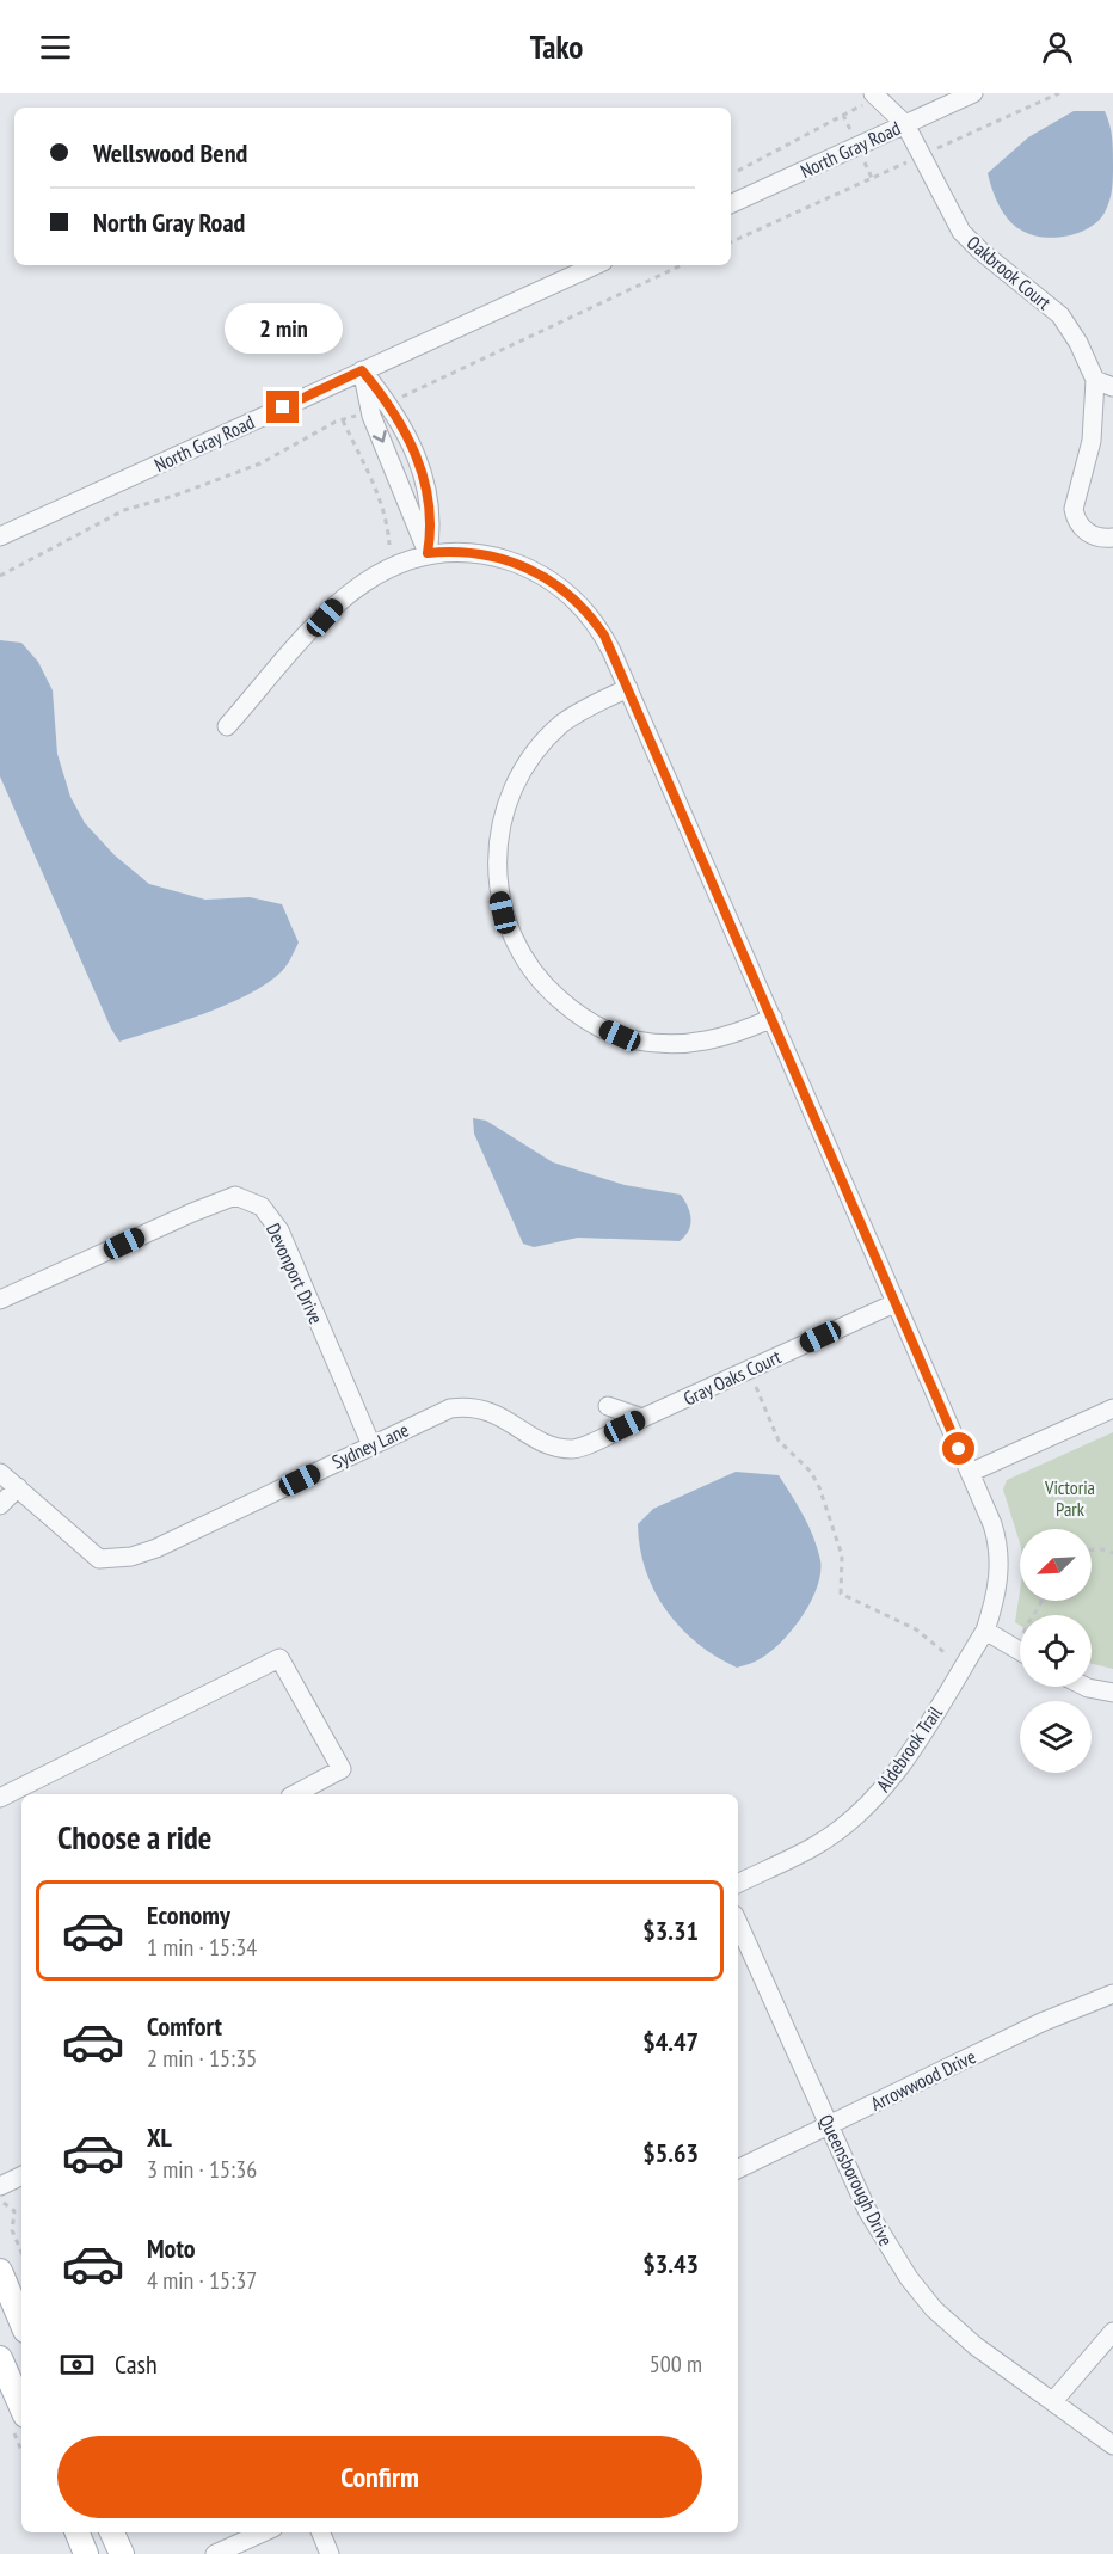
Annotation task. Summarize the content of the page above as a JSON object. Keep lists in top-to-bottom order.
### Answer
{
  "streets": {
    "street": [
      "North Gray Road",
      "Oakbrook Court",
      "Devonport Drive",
      "Gray Oaks Court",
      "Sydney Lane",
      "Aldebrook Trail",
      "Arrowwood Drive",
      "Queensborough Drive"
    ]
  },
  "crossings": [
    ["North Gray Road", "Oakbrook Court"],
    ["Devonport Drive", "Sydney Lane"],
    ["Gray Oaks Court", "Sydney Lane"],
    ["Gray Oaks Court", "Aldebrook Trail"],
    ["Arrowwood Drive", "Queensborough Drive"]
  ],
  "parks": ["Victoria Park"],
  "north": "bottom left",
  "page": {
    "header": "Tako",
    "banner": ["Wellswood Bend", "North Gray Road"],
    "bubble": "2 min",
    "heading": "Choose a ride",
    "list": [
      {
        "name": "Economy",
        "note": "1 min · 15:34",
        "value": "$3.31"
      },
      {
        "name": "Comfort",
        "note": "2 min · 15:35",
        "value": "$4.47"
      },
      {
        "name": "XL",
        "note": "3 min · 15:36",
        "value": "$5.63"
      },
      {
        "name": "Moto",
        "note": "4 min · 15:37",
        "value": "$3.43"
      }
    ],
    "pay": ["Cash", "500 m"],
    "buttons": "Confirm"
  }
}
